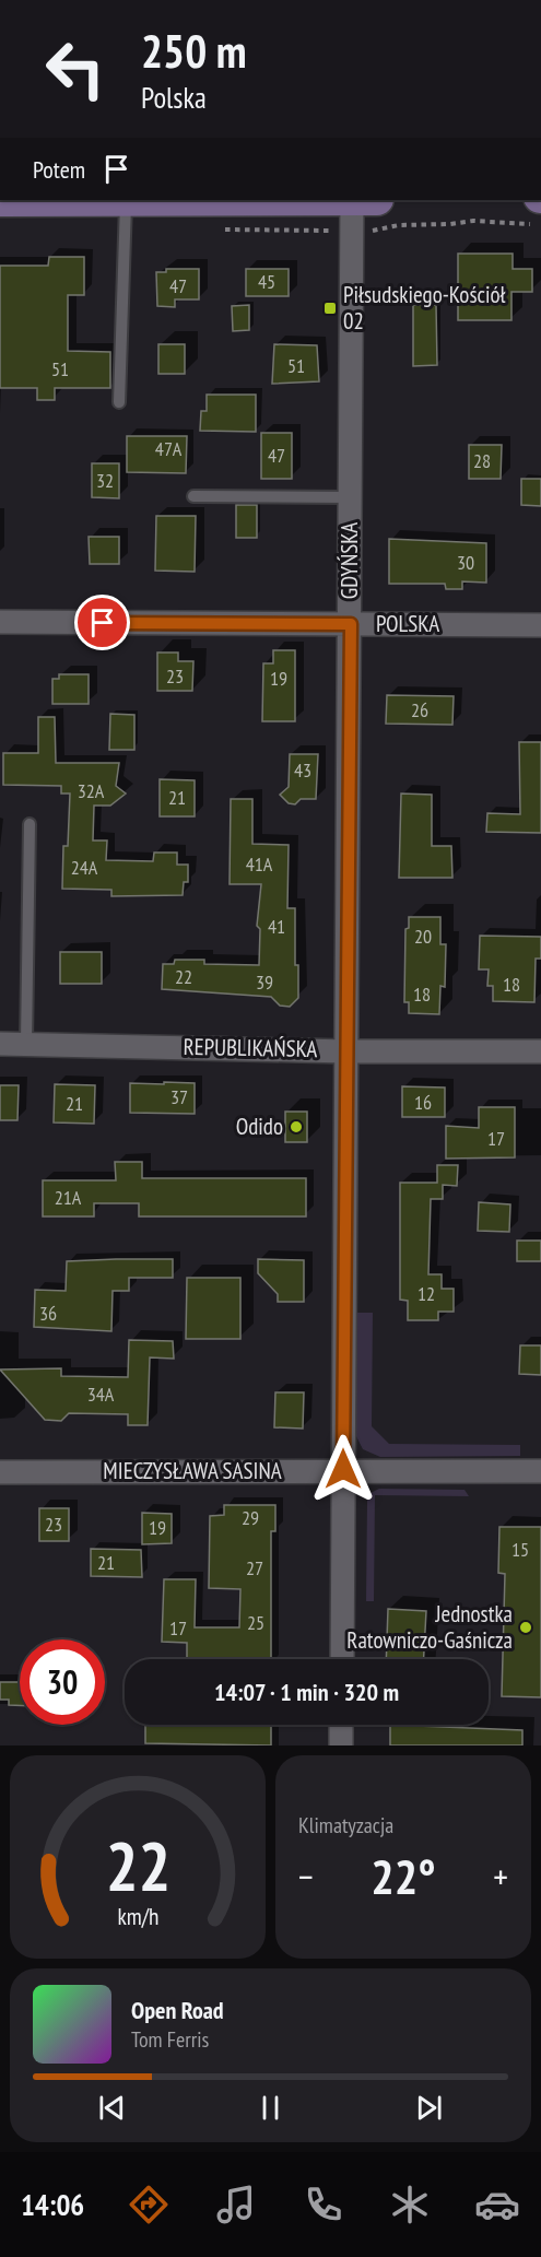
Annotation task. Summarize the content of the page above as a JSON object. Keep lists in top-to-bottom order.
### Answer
{
  "streets": {
    "street": [
      "GDYŃSKA",
      "POLSKA",
      "REPUBLIKAŃSKA",
      "MIECZYSŁAWA SASINA"
    ]
  },
  "crossings": [
    ["GDYŃSKA", "POLSKA"],
    ["GDYŃSKA", "REPUBLIKAŃSKA"],
    ["GDYŃSKA", "MIECZYSŁAWA SASINA"]
  ],
  "places": {
    "transit": ["Piłsudskiego-Kościół 02"],
    "other": ["Odido", "Jednostka Ratowniczo-Gaśnicza"]
  },
  "house_numbers": [
    "45",
    "47",
    "51",
    "51",
    "47A",
    "47",
    "28",
    "32",
    "30",
    "23",
    "19",
    "26",
    "43",
    "32A",
    "21",
    "41A",
    "24A",
    "41",
    "20",
    "22",
    "39",
    "18",
    "18",
    "37",
    "16",
    "21",
    "17",
    "21A",
    "12",
    "36",
    "34A",
    "29",
    "23",
    "19",
    "15",
    "21",
    "27",
    "25",
    "17"
  ],
  "page": {
    "turn": ["250 m", "Polska"],
    "then": "Potem",
    "limit": "30",
    "trip": "14:07 · 1 min · 320 m",
    "tile": "Klimatyzacja",
    "heat": ["−", "22°", "+"],
    "song": ["Open Road", "Tom Ferris"],
    "tabs": "14:06",
    "gauge": ["22", "km/h"]
  }
}
